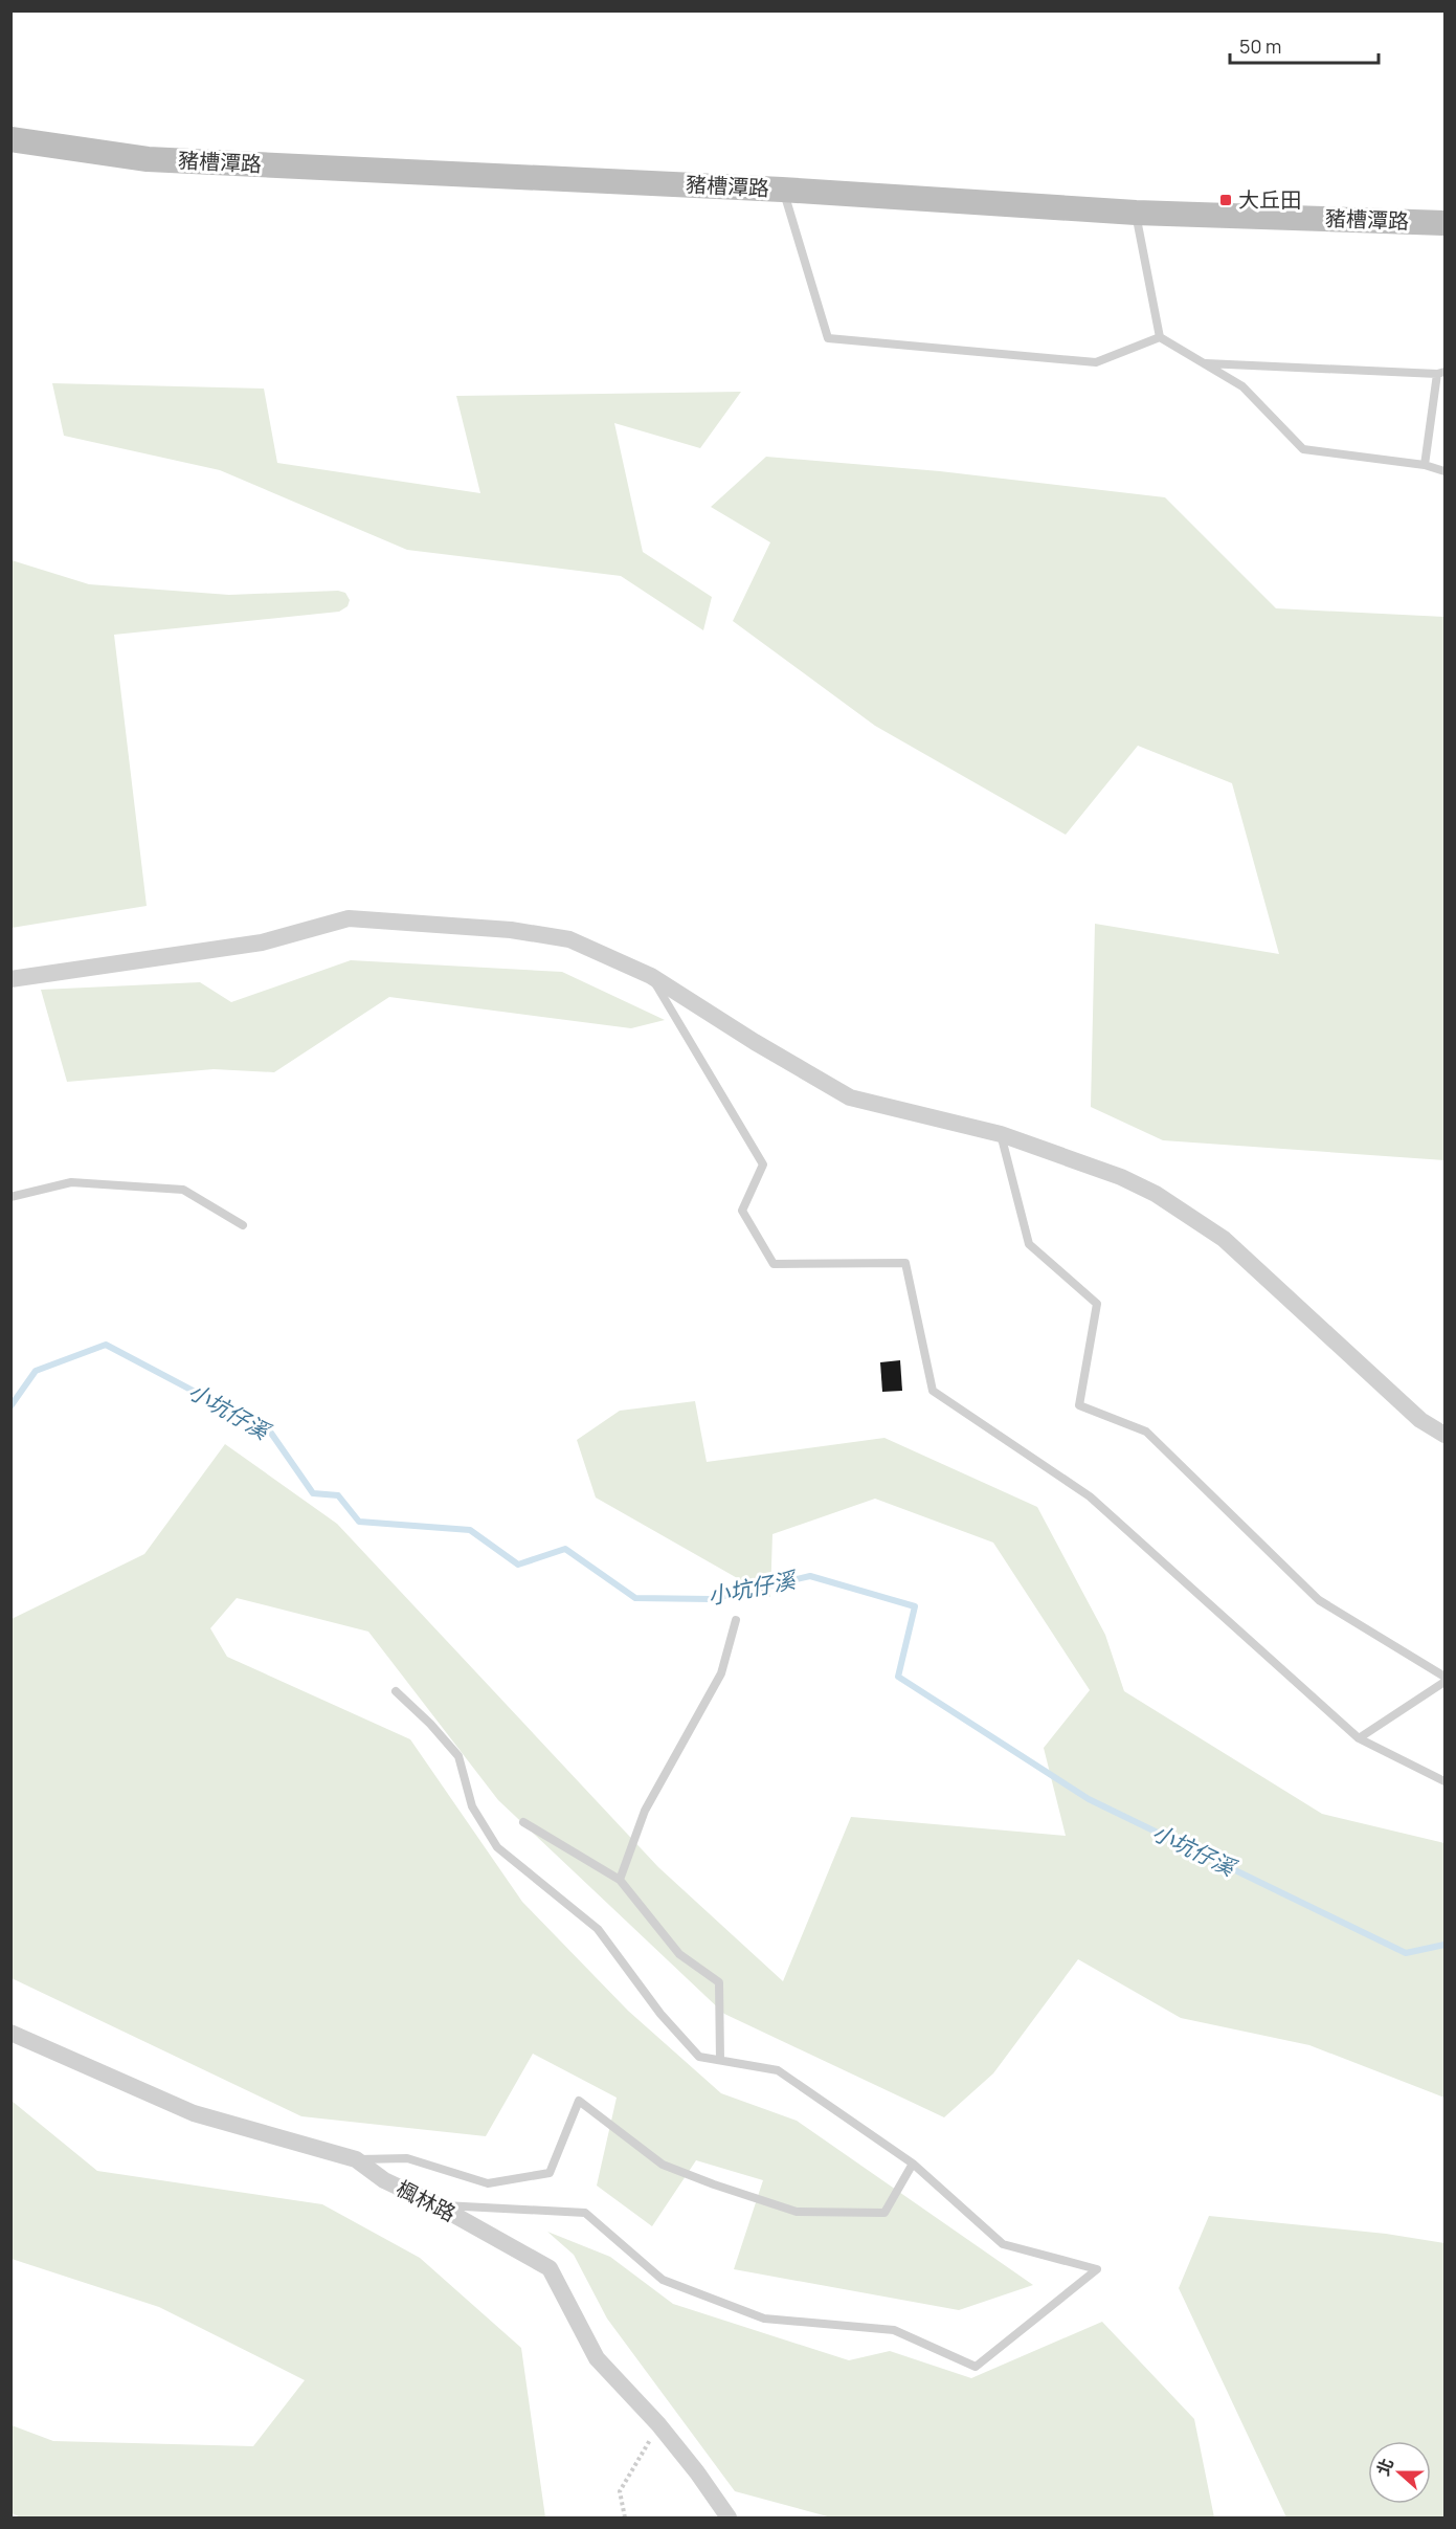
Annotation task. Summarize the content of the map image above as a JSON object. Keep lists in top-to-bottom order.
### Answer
{
  "streets": {
    "street": ["豬槽潭路", "楓林路"]
  },
  "water": ["小坑仔溪"],
  "places": {
    "transit": ["大丘田"]
  },
  "scale_bar": "50 m",
  "north": "left"
}
